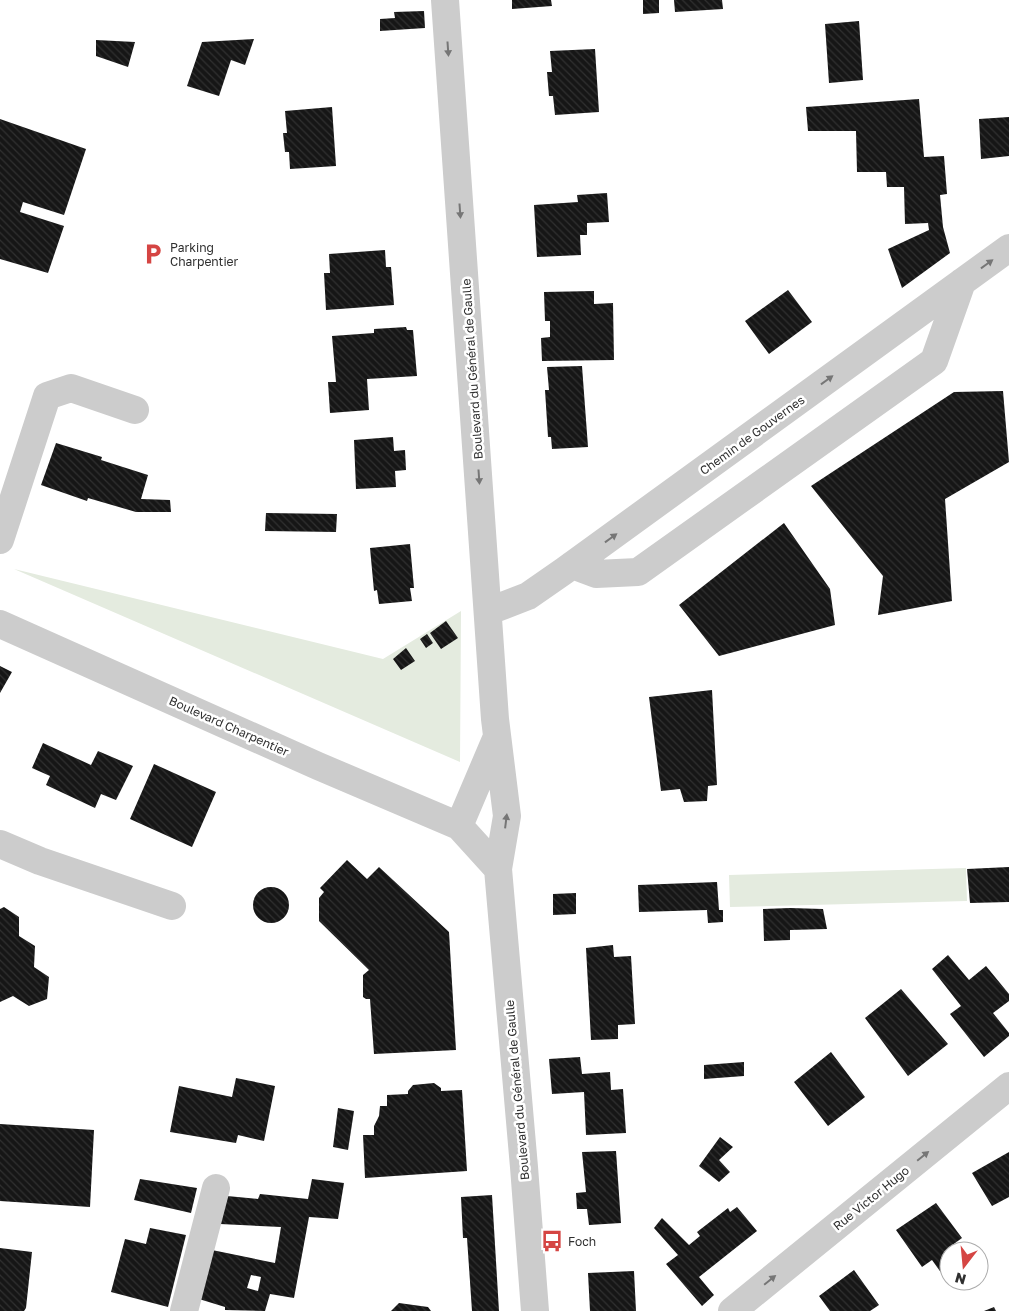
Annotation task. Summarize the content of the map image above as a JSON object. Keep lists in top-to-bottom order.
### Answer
{
  "streets": {
    "street": [
      "Boulevard du Général de Gaulle",
      "Chemin de Gouvernes",
      "Boulevard Charpentier",
      "Rue Victor Hugo"
    ]
  },
  "crossings": [
    ["Boulevard du Général de Gaulle", "Chemin de Gouvernes"],
    ["Boulevard du Général de Gaulle", "Boulevard Charpentier"]
  ],
  "one_way": ["Rue Victor Hugo"],
  "places": {
    "parking": ["Parking Charpentier"],
    "bus stop": ["Foch"]
  },
  "north": "bottom"
}
